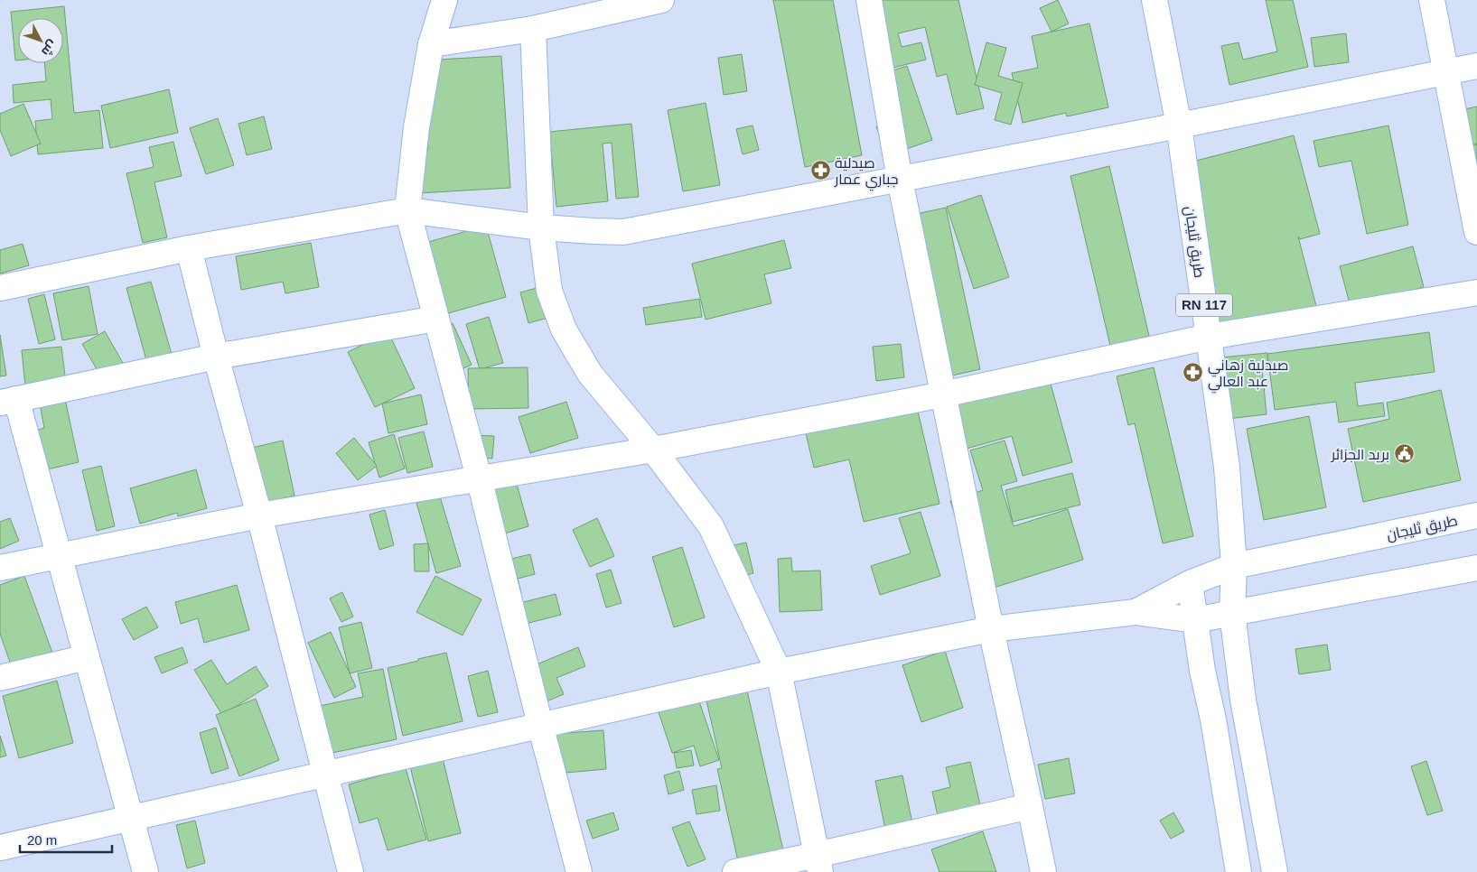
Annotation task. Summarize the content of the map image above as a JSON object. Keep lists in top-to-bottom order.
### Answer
{
  "streets": {
    "street": ["طريق ثليجان", "RN 117"]
  },
  "places": {
    "pharmacy": ["صيدلية جباري عمار", "صيدلية زهاني عبد العالي"],
    "public building": ["بريد الجزائر"]
  },
  "scale_bar": "20 m",
  "north": "bottom right"
}
